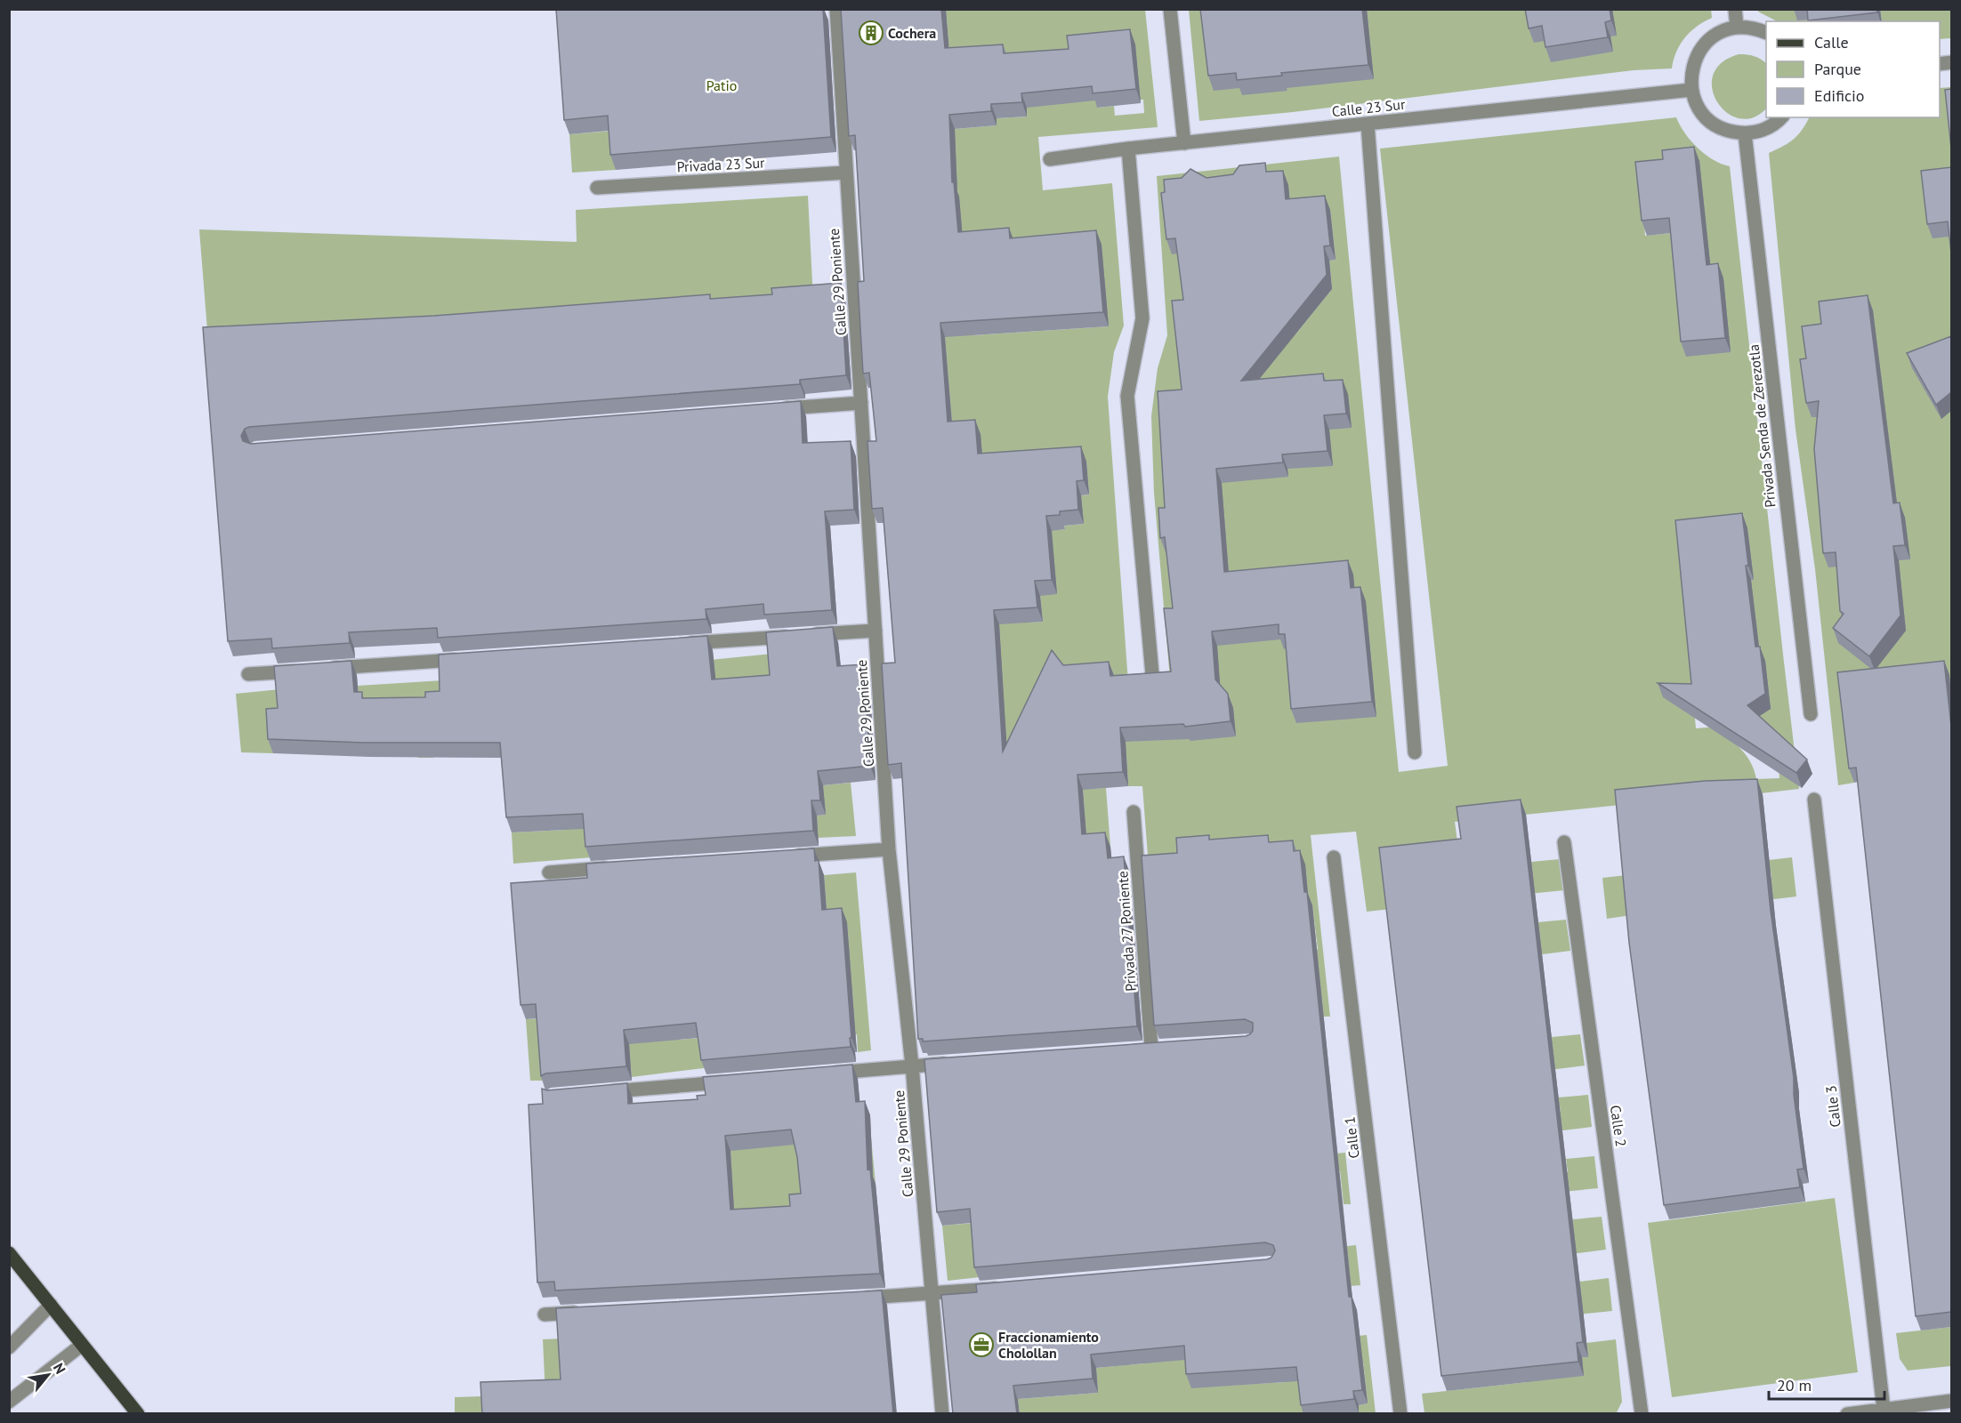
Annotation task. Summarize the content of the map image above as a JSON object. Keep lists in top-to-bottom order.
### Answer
{
  "streets": {
    "street": [
      "Calle 23 Sur",
      "Privada 23 Sur",
      "Calle 29 Poniente",
      "Privada Senda de Zerezotla",
      "Privada 27 Poniente",
      "Calle 3",
      "Calle 2",
      "Calle 1"
    ]
  },
  "crossings": [
    ["Privada 23 Sur", "Calle 29 Poniente"]
  ],
  "parks": ["Patio"],
  "places": {
    "building": ["Cochera"],
    "office": ["Fraccionamiento Cholollan"]
  },
  "legend": ["Calle", "Parque", "Edificio"],
  "scale_bar": "20 m",
  "north": "top right"
}
